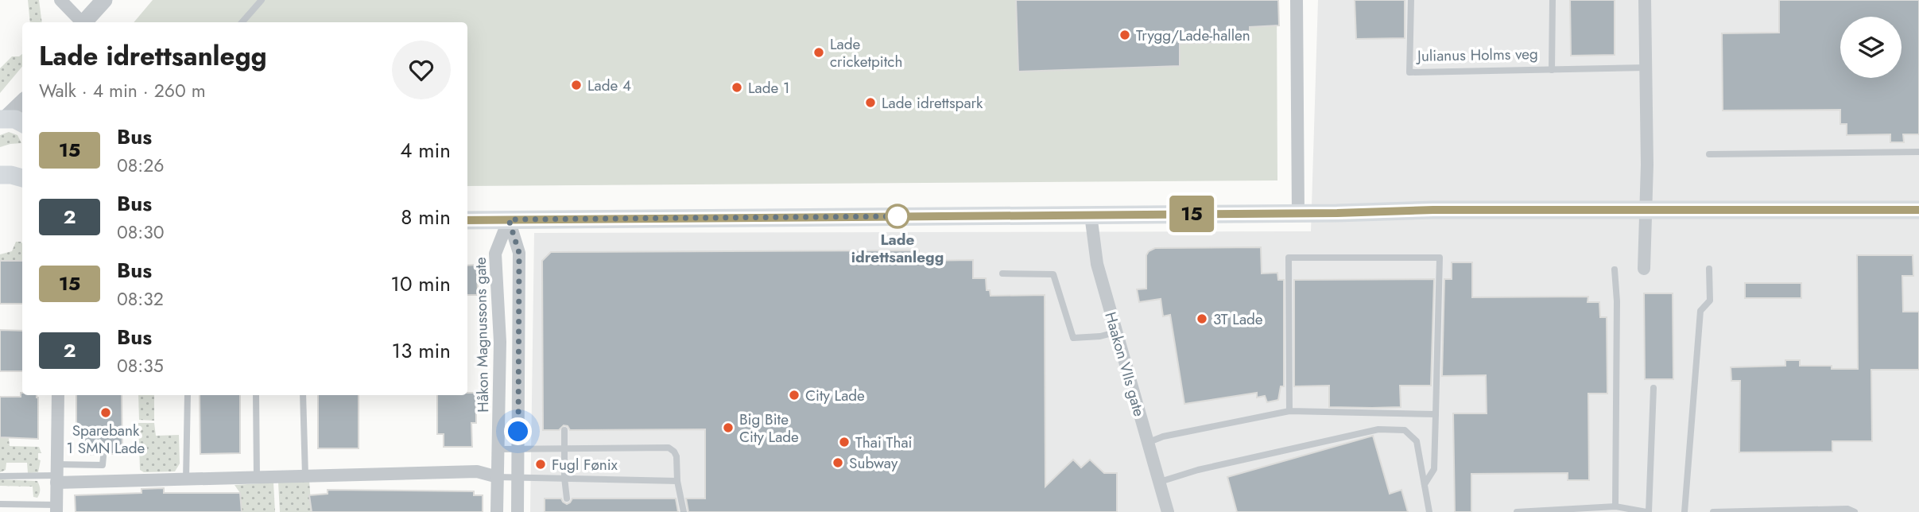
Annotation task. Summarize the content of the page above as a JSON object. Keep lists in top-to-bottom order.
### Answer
{
  "streets": {
    "street": ["Håkon Magnussons gate", "Haakon VIIs gate"],
    "lane": ["Julianus Holms veg"]
  },
  "places": [
    "Trygg/Lade-hallen",
    "Lade cricketpitch",
    "Lade 4",
    "Lade 1",
    "Lade idrettspark",
    "Lade idrettsanlegg",
    "3T Lade",
    "City Lade",
    "Sparebank 1 SMN Lade",
    "Big Bite City Lade",
    "Thai Thai",
    "Subway",
    "Fugl Fønix"
  ],
  "lines": ["bus line 15"],
  "page": {
    "on_map": "15",
    "heading": ["Lade idrettsanlegg", "Walk · 4 min · 260 m"],
    "list": [
      {
        "mark": "15",
        "name": "Bus",
        "note": "08:26",
        "value": "4 min"
      },
      {
        "mark": "2",
        "name": "Bus",
        "note": "08:30",
        "value": "8 min"
      },
      {
        "mark": "15",
        "name": "Bus",
        "note": "08:32",
        "value": "10 min"
      },
      {
        "mark": "2",
        "name": "Bus",
        "note": "08:35",
        "value": "13 min"
      }
    ]
  }
}
